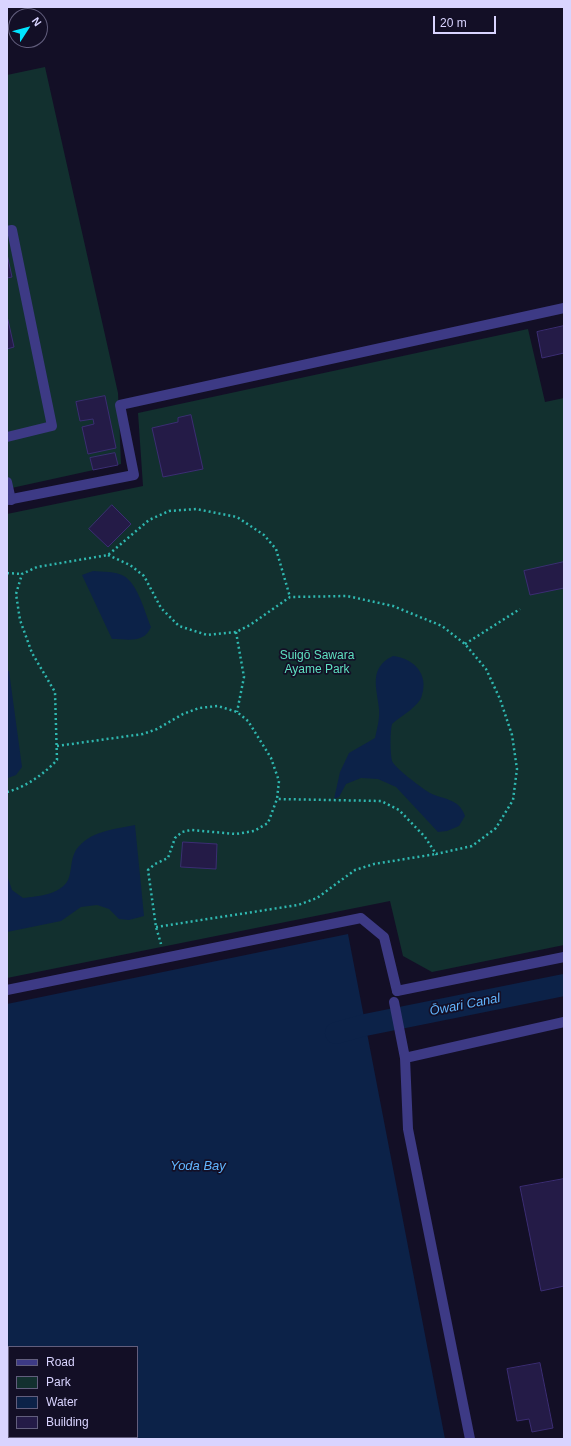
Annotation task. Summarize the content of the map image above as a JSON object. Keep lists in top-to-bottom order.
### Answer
{
  "water": ["Ōwari Canal", "Yoda Bay"],
  "parks": ["Suigō Sawara Ayame Park"],
  "legend": [
    "Road",
    "Park",
    "Water",
    "Building"
  ],
  "scale_bar": "20 m",
  "north": "top right"
}
